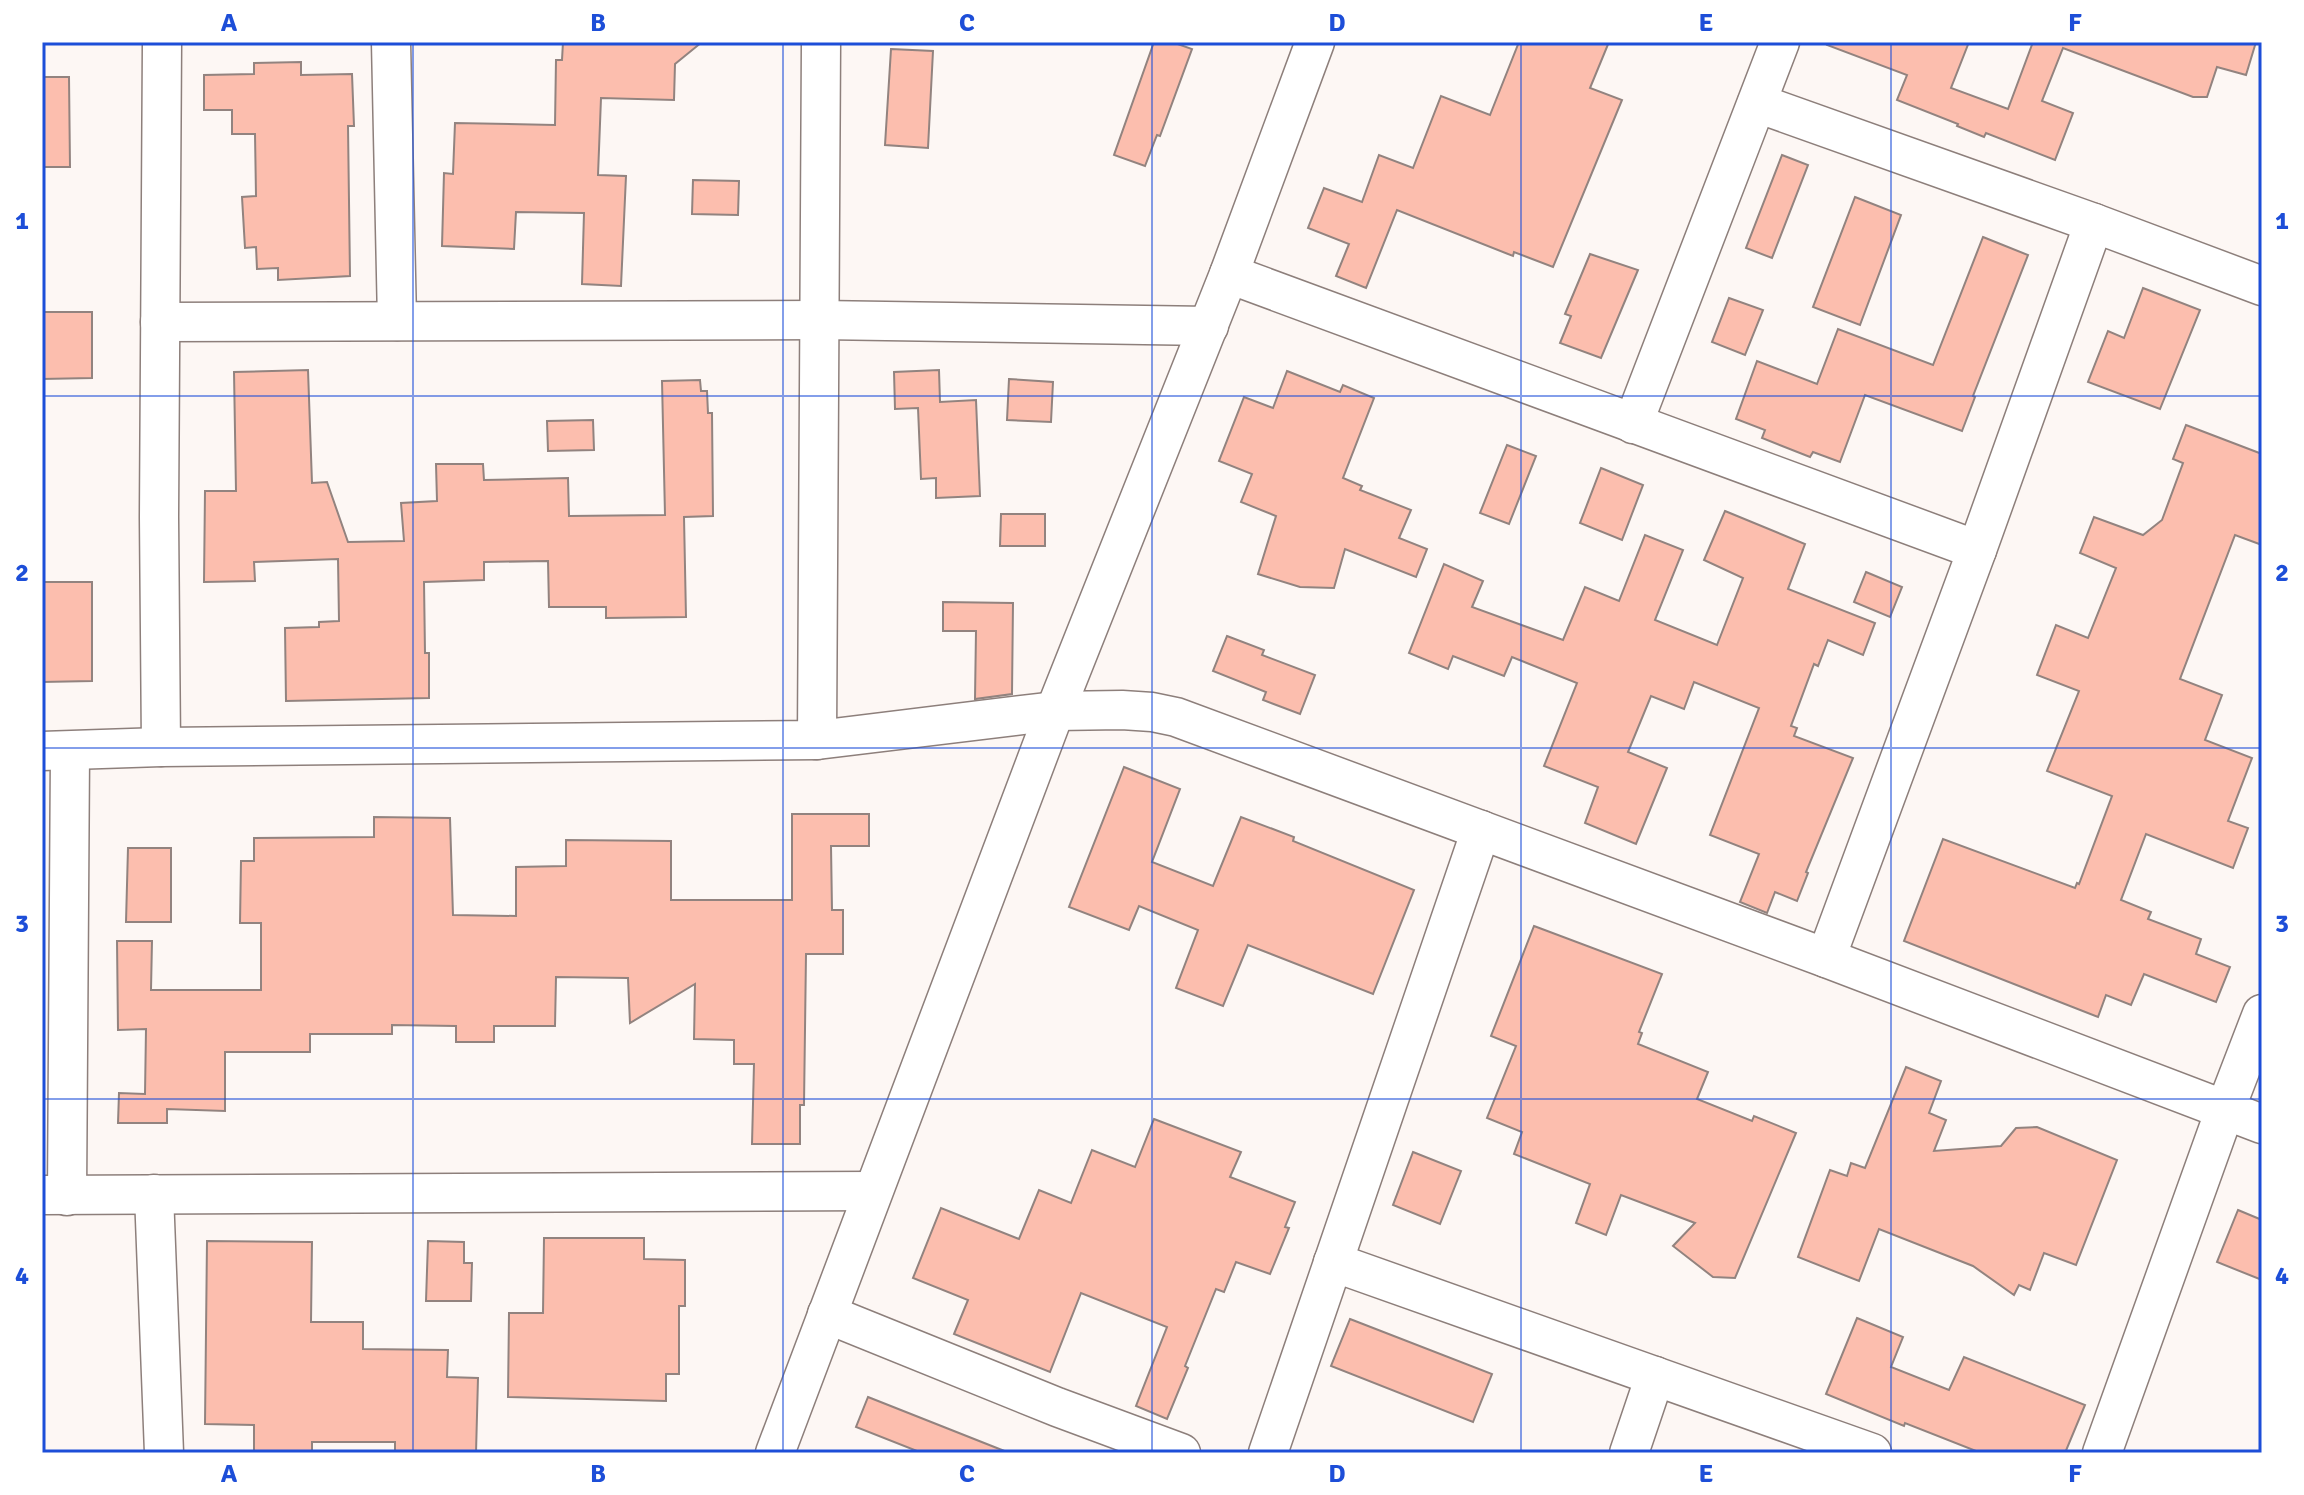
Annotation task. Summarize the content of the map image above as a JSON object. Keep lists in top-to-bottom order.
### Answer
{
  "grid": {
    "columns": [
      "A",
      "B",
      "C",
      "D",
      "E",
      "F"
    ],
    "rows": [
      "1",
      "2",
      "3",
      "4"
    ]
  }
}
